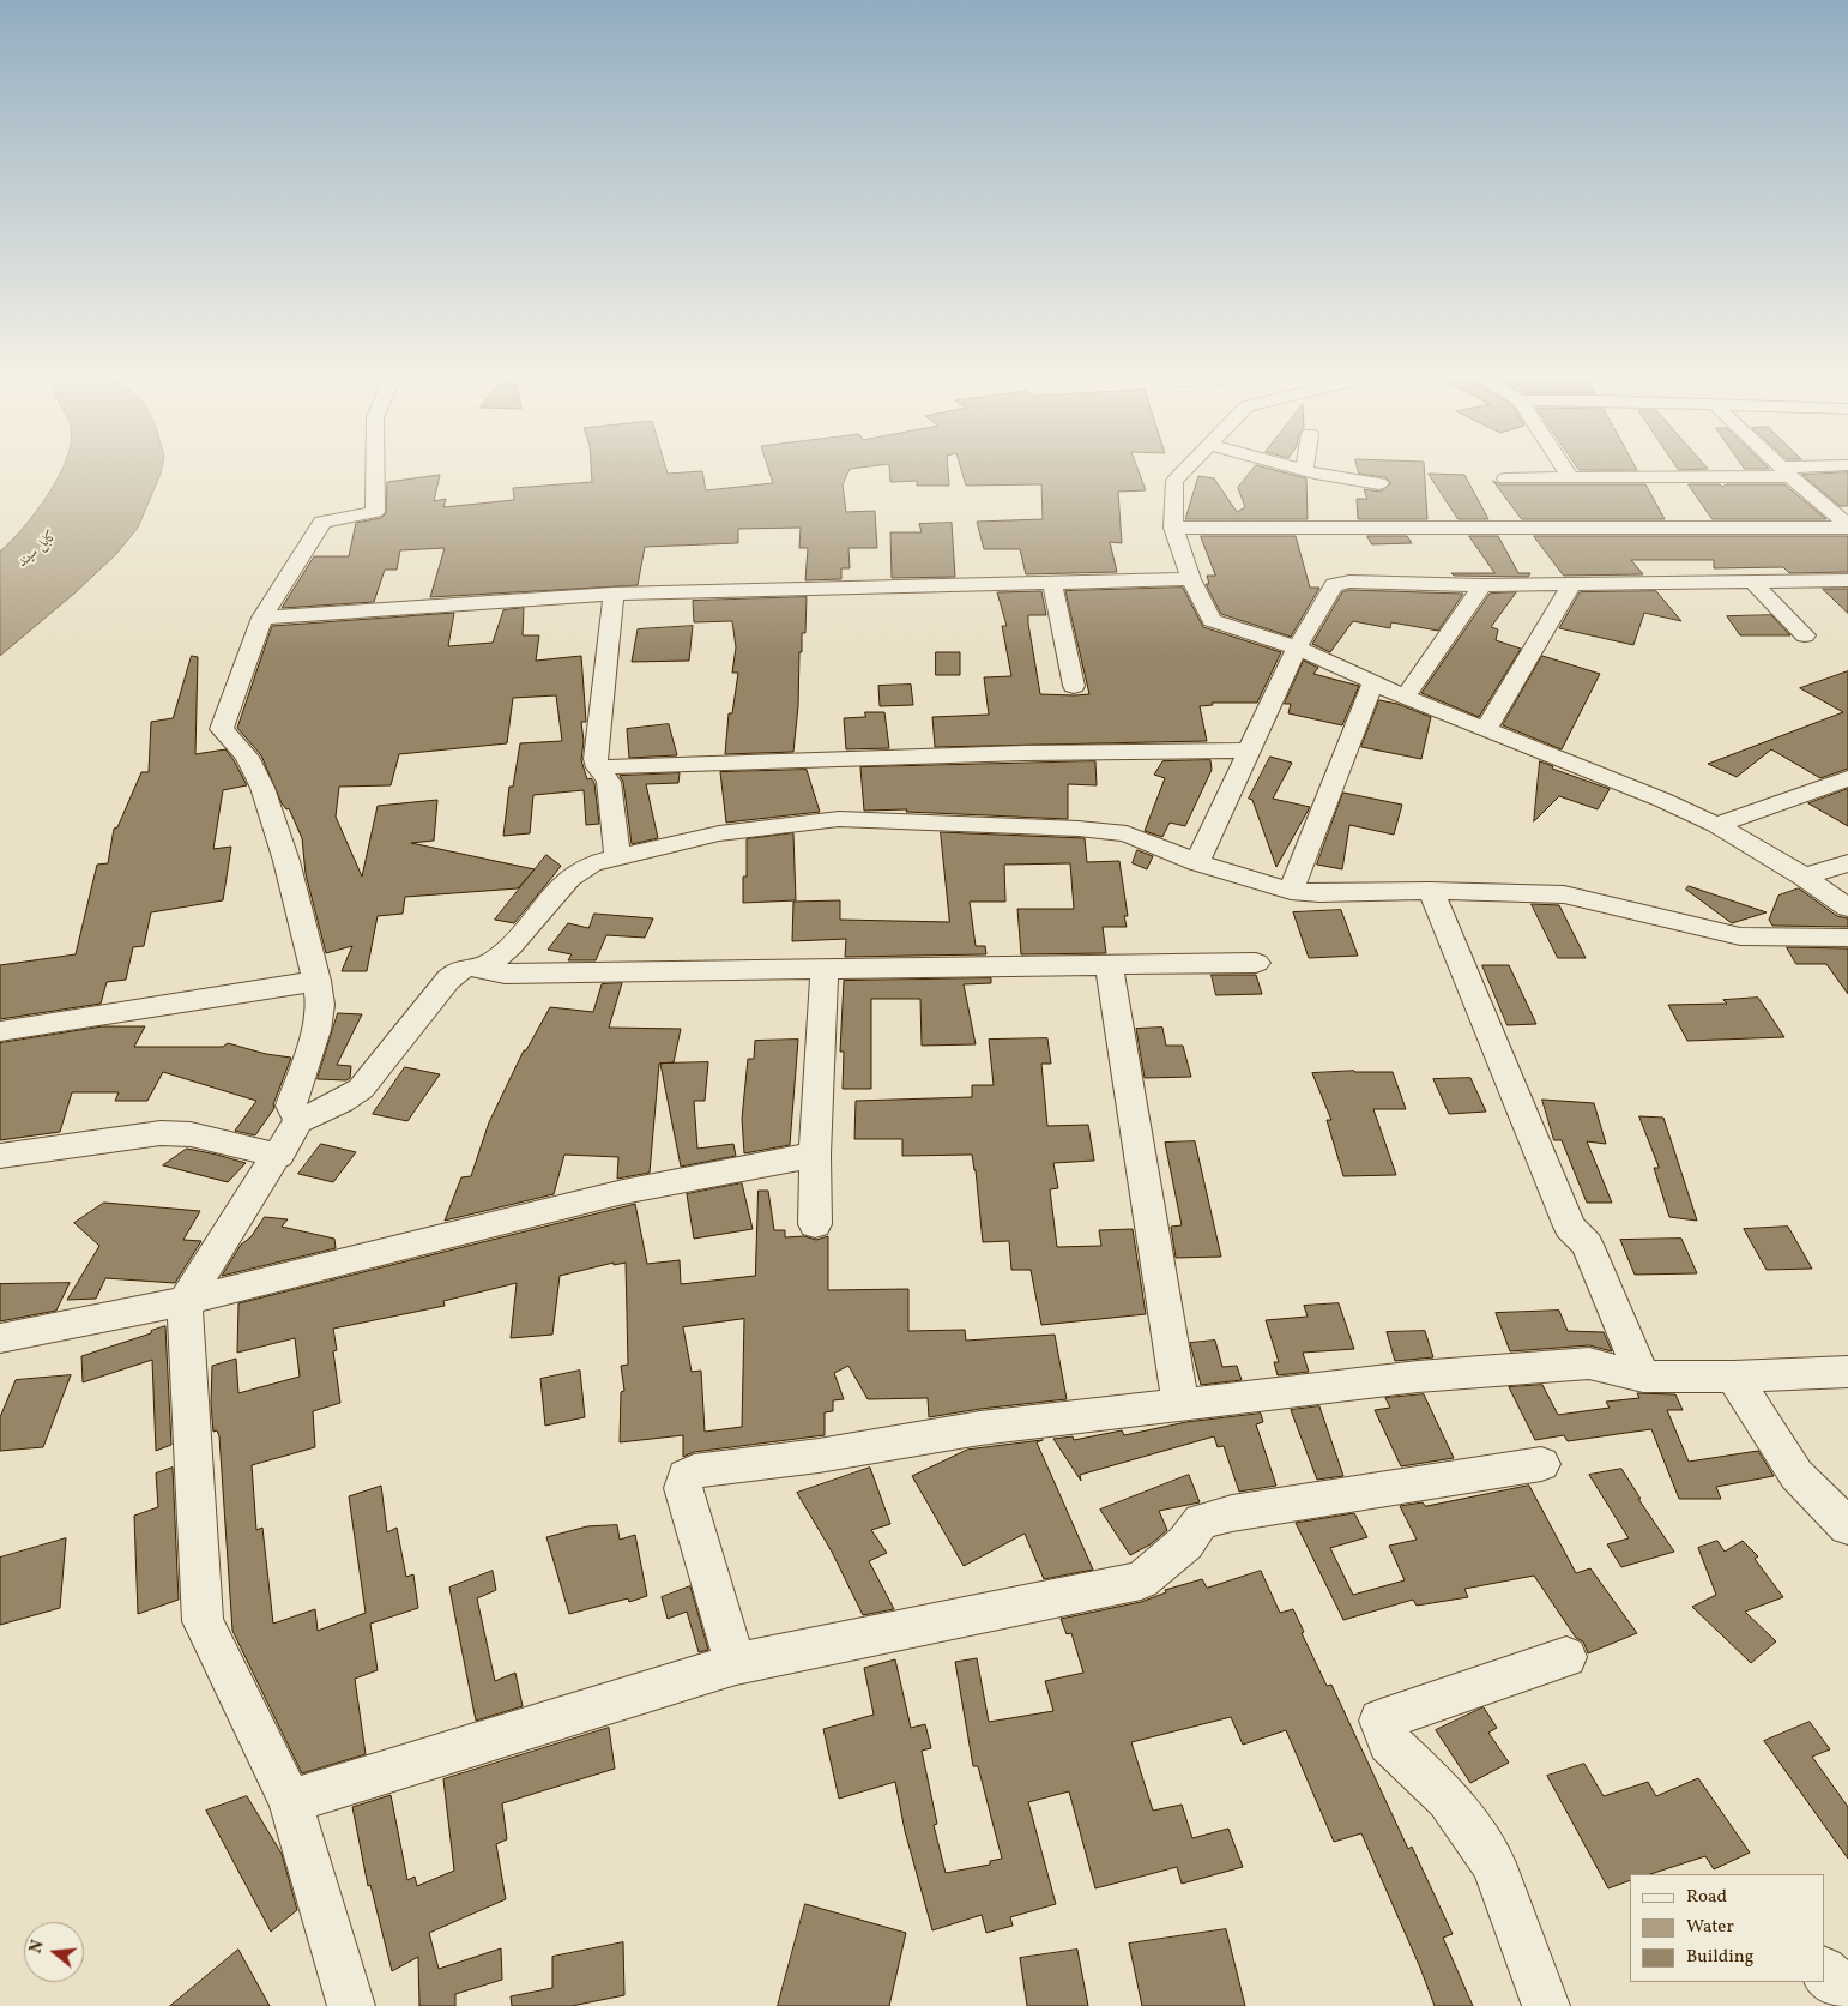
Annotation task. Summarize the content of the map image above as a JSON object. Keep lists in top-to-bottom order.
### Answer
{
  "water": ["کابل سيند"],
  "legend": ["Road", "Water", "Building"],
  "north": "left"
}
